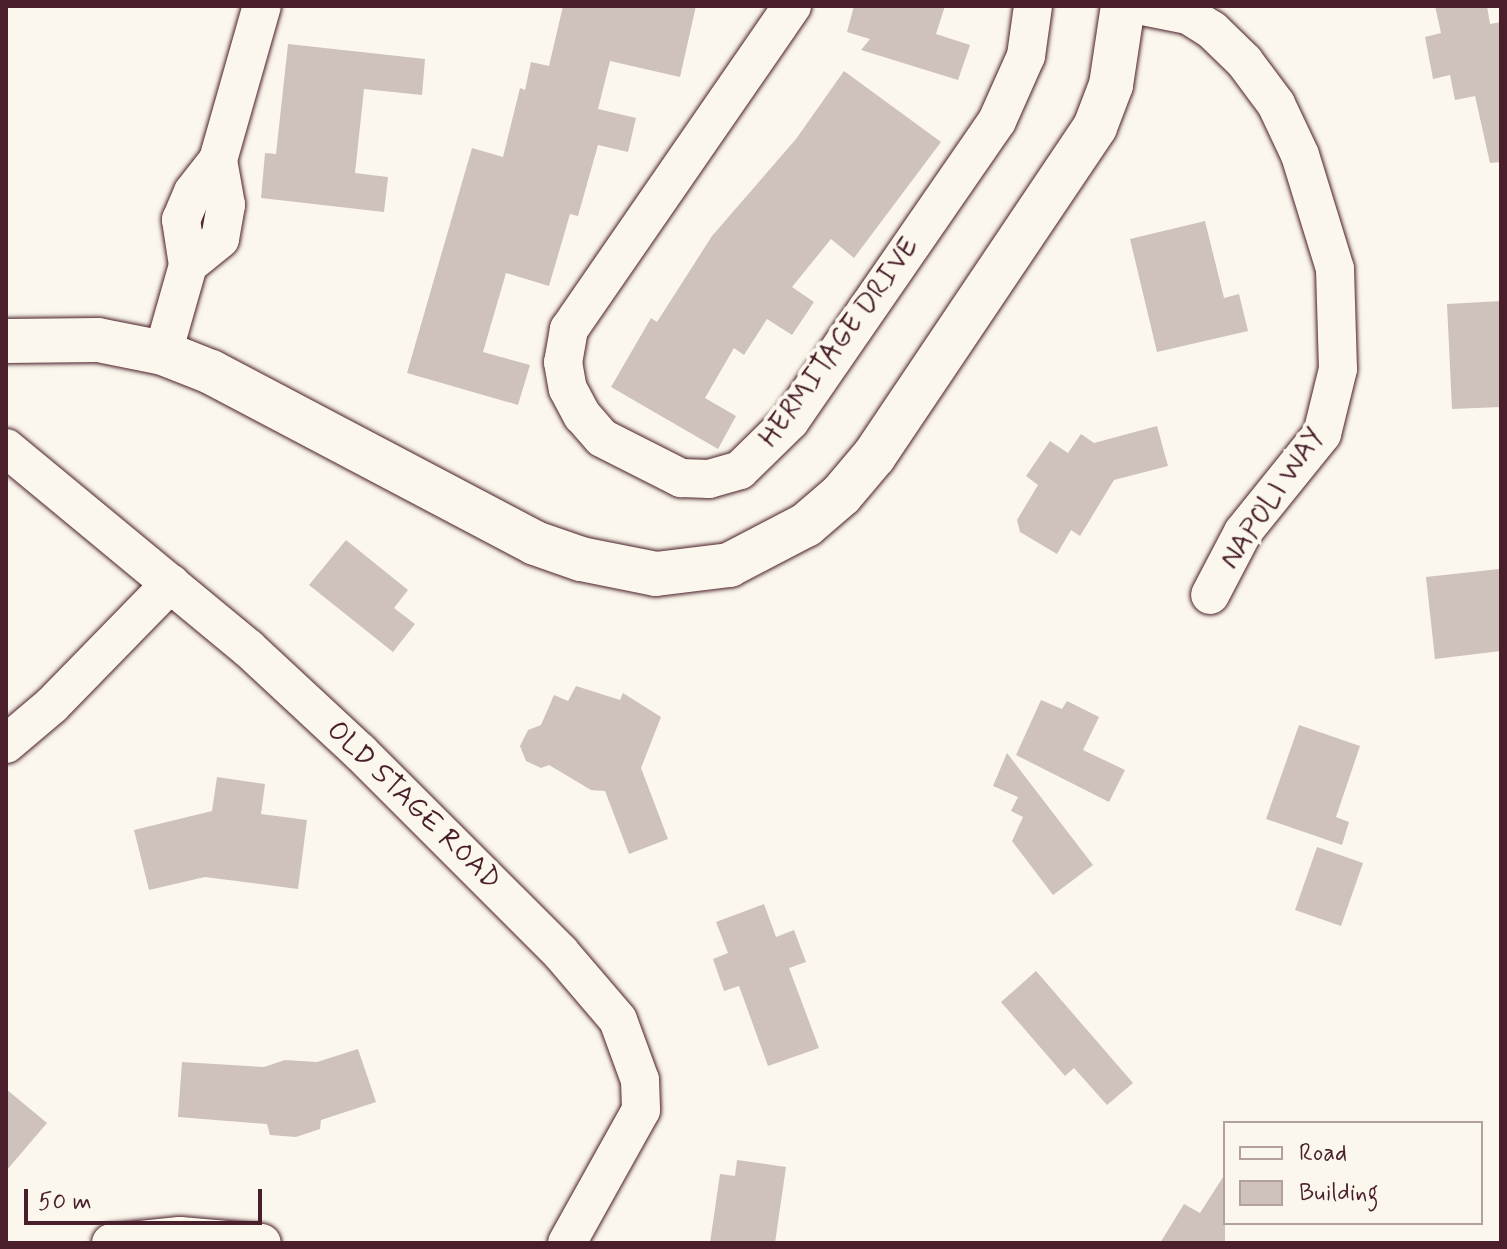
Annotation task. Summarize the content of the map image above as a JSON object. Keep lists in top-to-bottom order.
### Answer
{
  "streets": {
    "street": ["HERMITAGE DRIVE", "NAPOLI WAY", "OLD STAGE ROAD"]
  },
  "legend": ["Road", "Building"],
  "scale_bar": "50 m"
}
